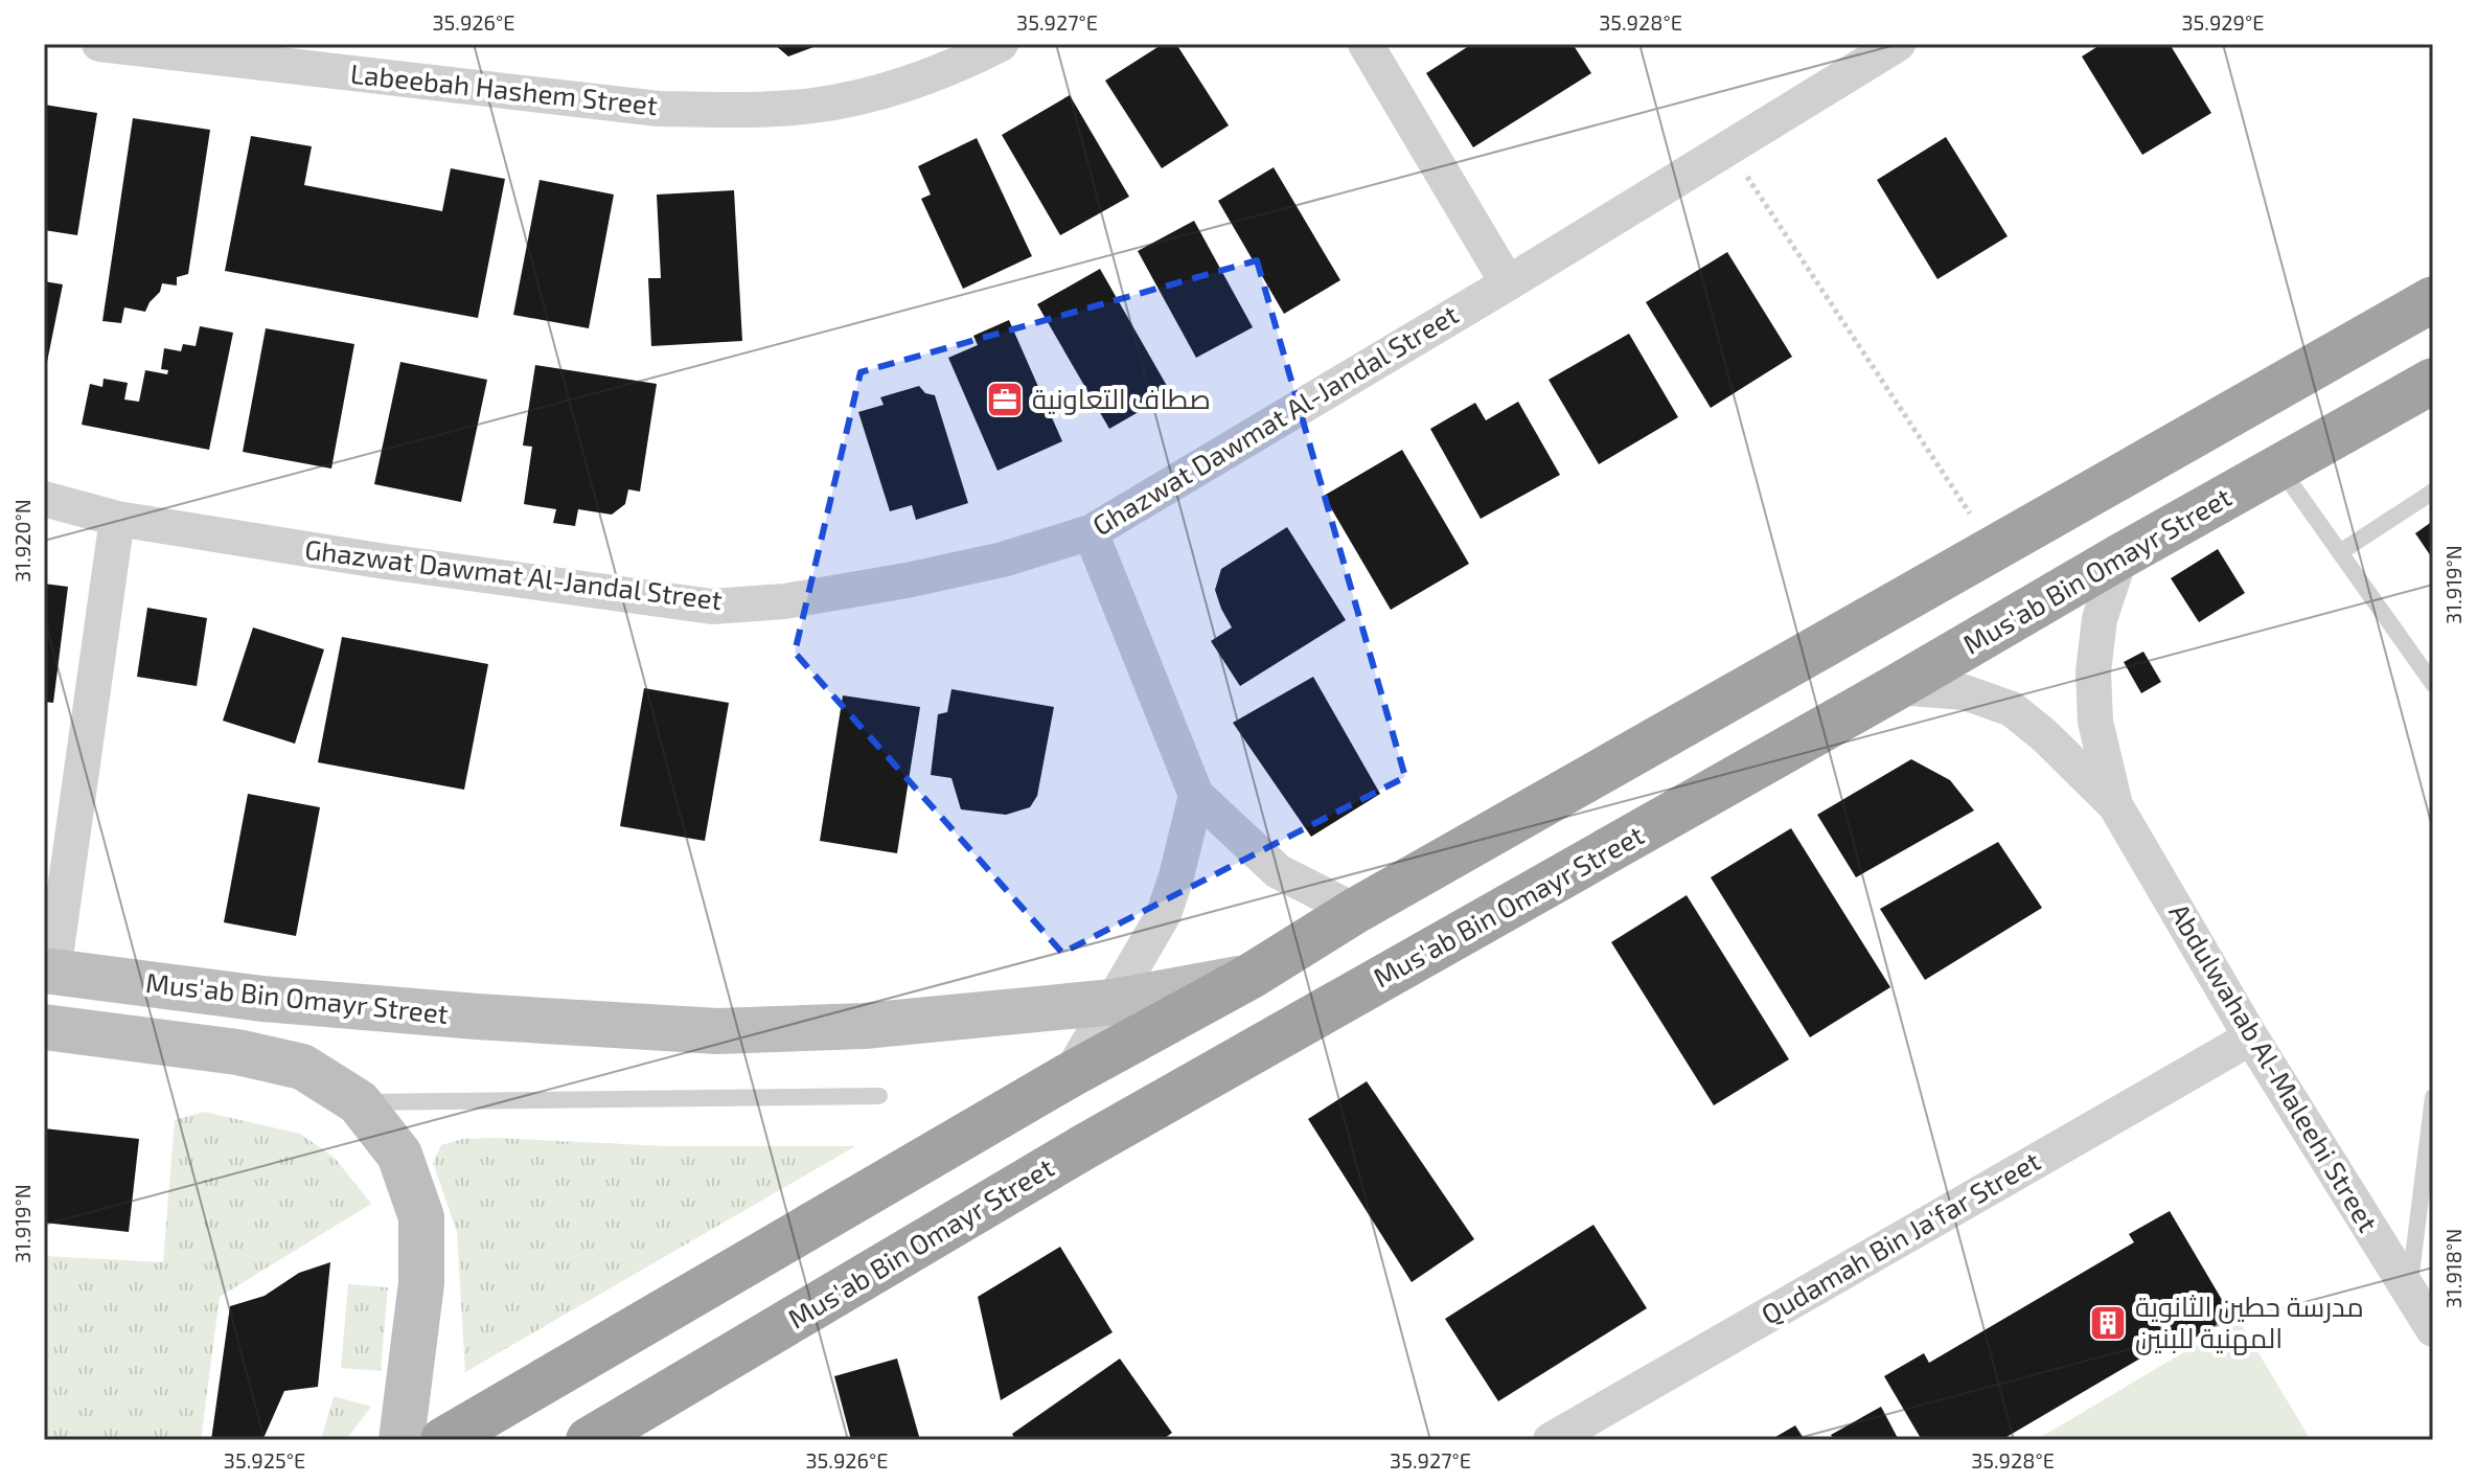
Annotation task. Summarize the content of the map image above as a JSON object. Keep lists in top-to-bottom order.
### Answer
{
  "streets": {
    "highway": ["Mus'ab Bin Omayr Street"],
    "street": [
      "Labeebah Hashem Street",
      "Ghazwat Dawmat Al-Jandal Street",
      "Abdulwahab Al-Maleehi Street",
      "Qudamah Bin Ja'far Street"
    ]
  },
  "crossings": [
    ["Mus'ab Bin Omayr Street", "Abdulwahab Al-Maleehi Street"],
    ["Abdulwahab Al-Maleehi Street", "Qudamah Bin Ja'far Street"]
  ],
  "places": {
    "office": ["صطاف التعاونية"],
    "building": ["مدرسة حطين الثانوية المهنية للبنين"]
  },
  "coordinates": [
    "35.926°E",
    "35.927°E",
    "35.928°E",
    "35.929°E",
    "31.920°N",
    "31.919°N",
    "31.918°N",
    "35.925°E"
  ]
}
